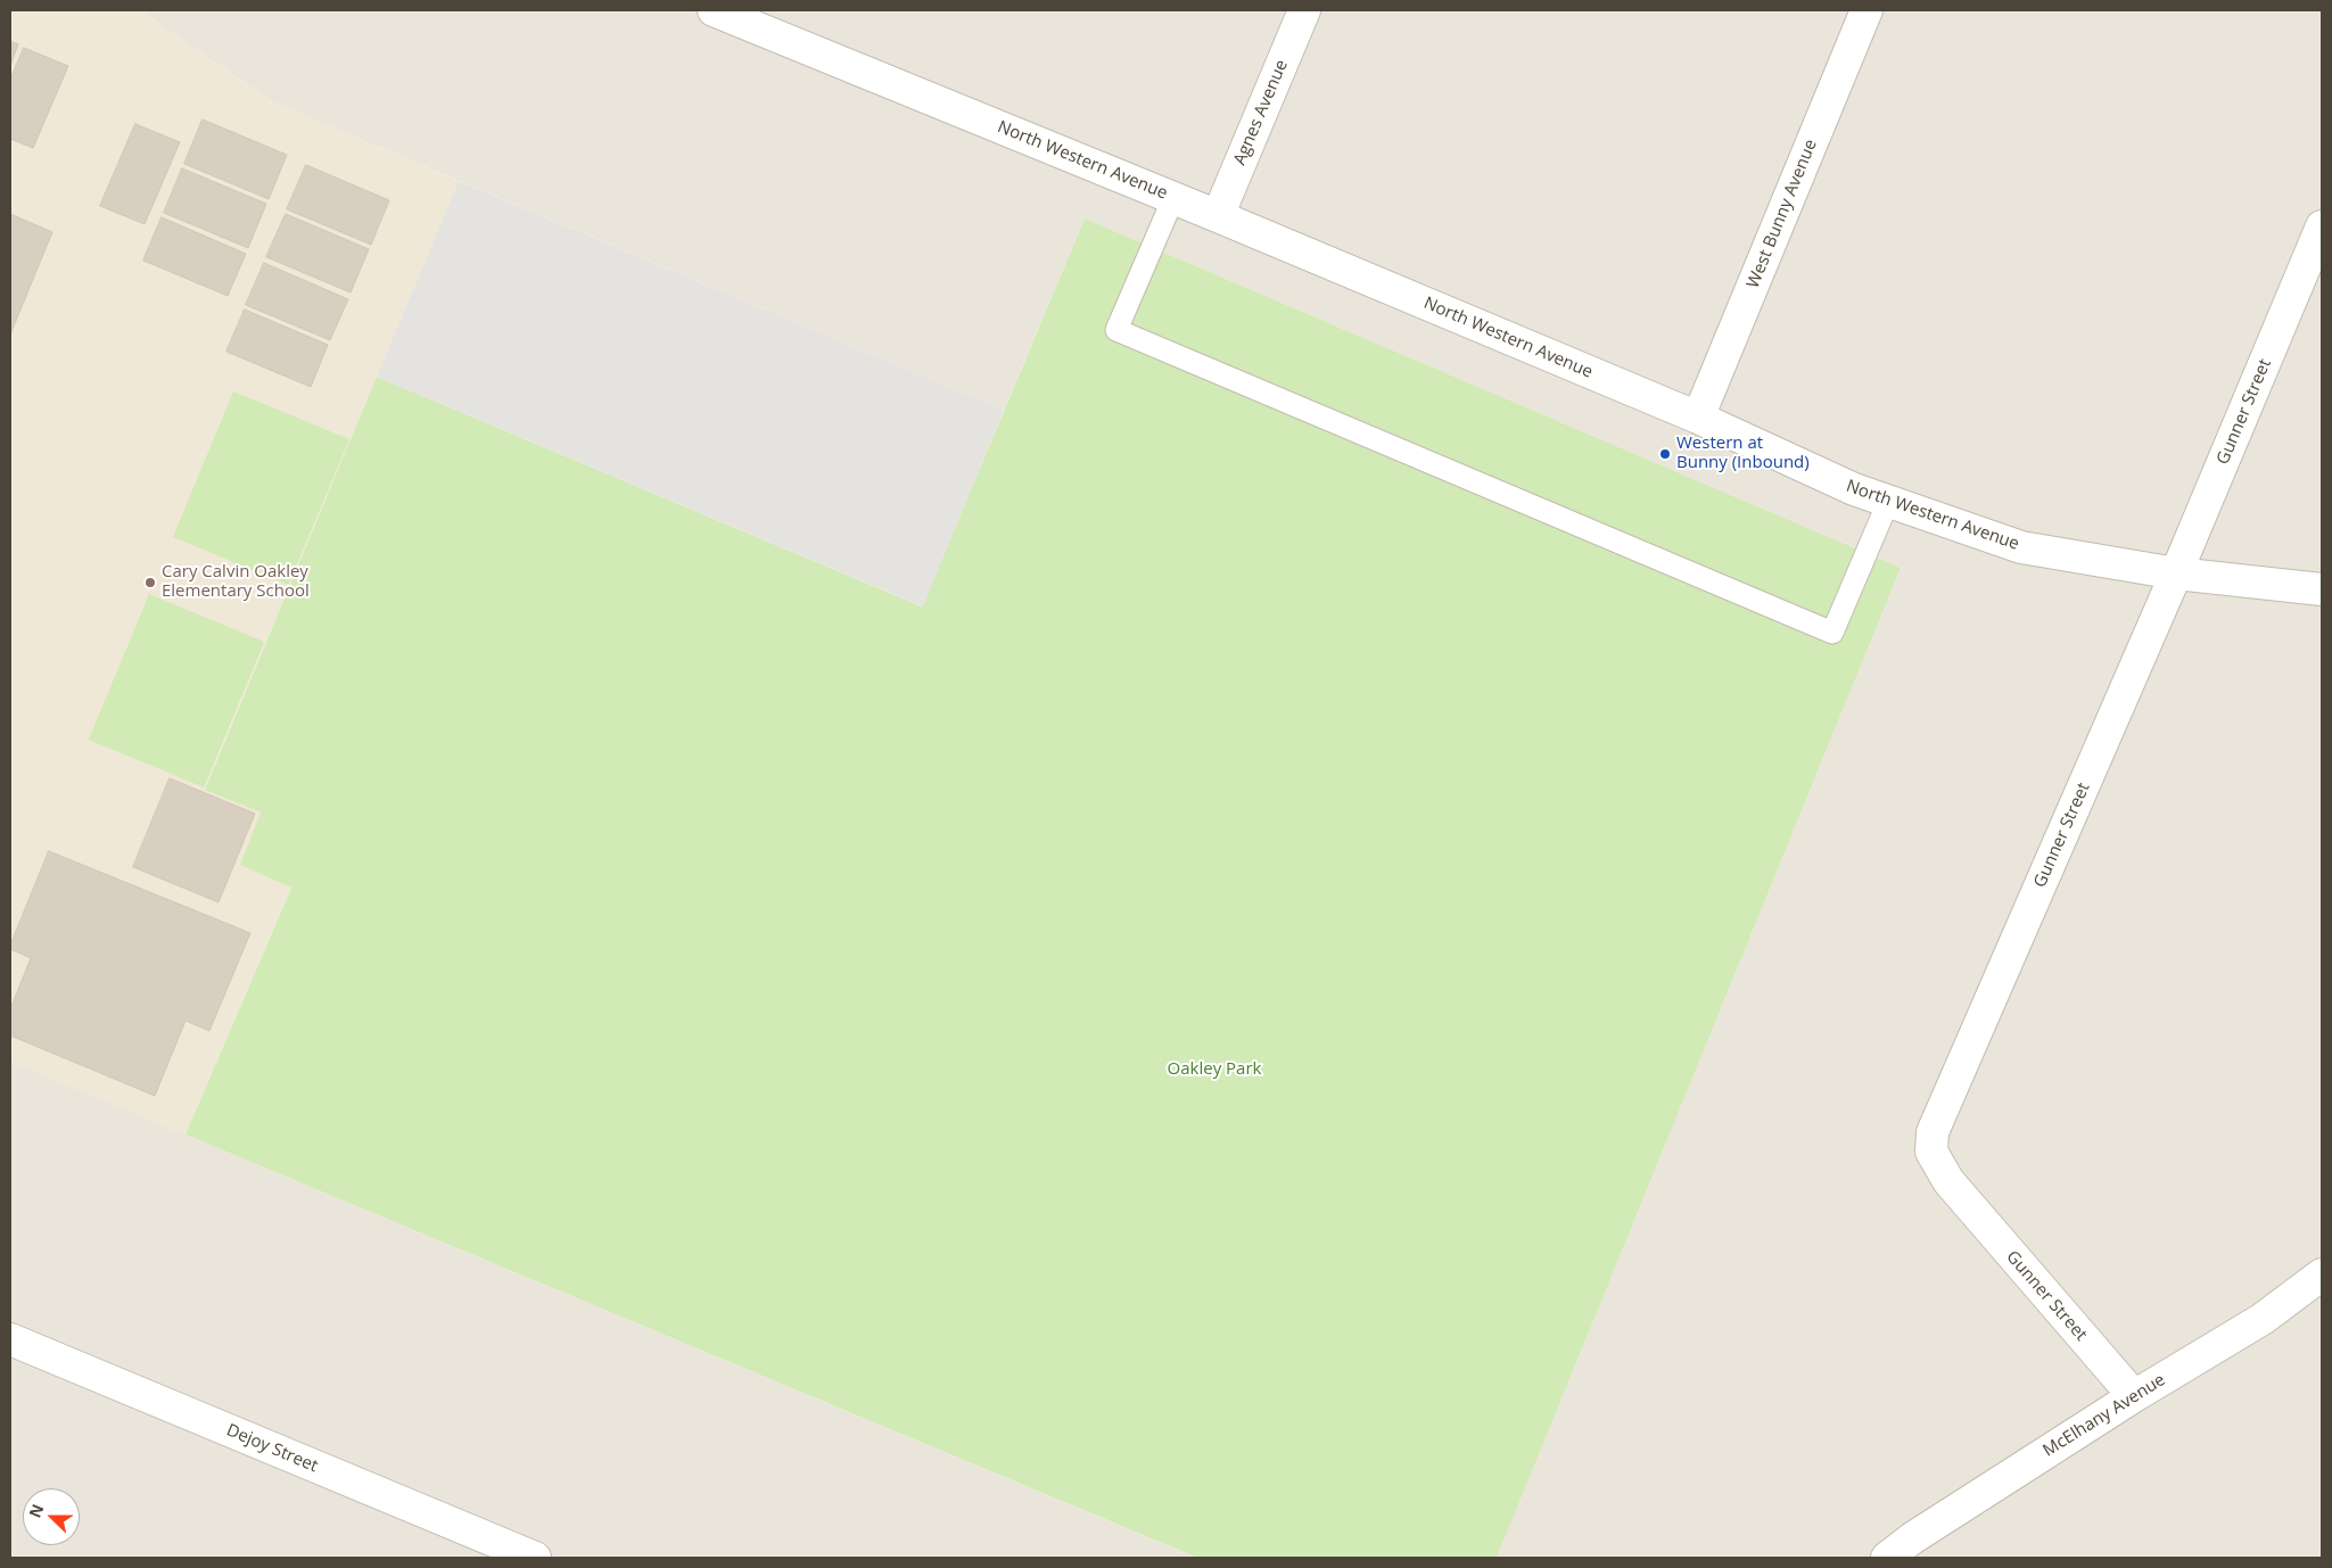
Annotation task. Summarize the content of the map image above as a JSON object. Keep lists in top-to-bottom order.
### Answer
{
  "streets": {
    "street": [
      "Agnes Avenue",
      "North Western Avenue",
      "West Bunny Avenue",
      "Gunner Street",
      "McElhany Avenue",
      "Dejoy Street"
    ]
  },
  "crossings": [
    ["Agnes Avenue", "North Western Avenue"],
    ["North Western Avenue", "West Bunny Avenue"],
    ["North Western Avenue", "Gunner Street"],
    ["Gunner Street", "McElhany Avenue"]
  ],
  "parks": ["Oakley Park"],
  "places": ["Western at Bunny (Inbound)", "Cary Calvin Oakley Elementary School"],
  "north": "left"
}
